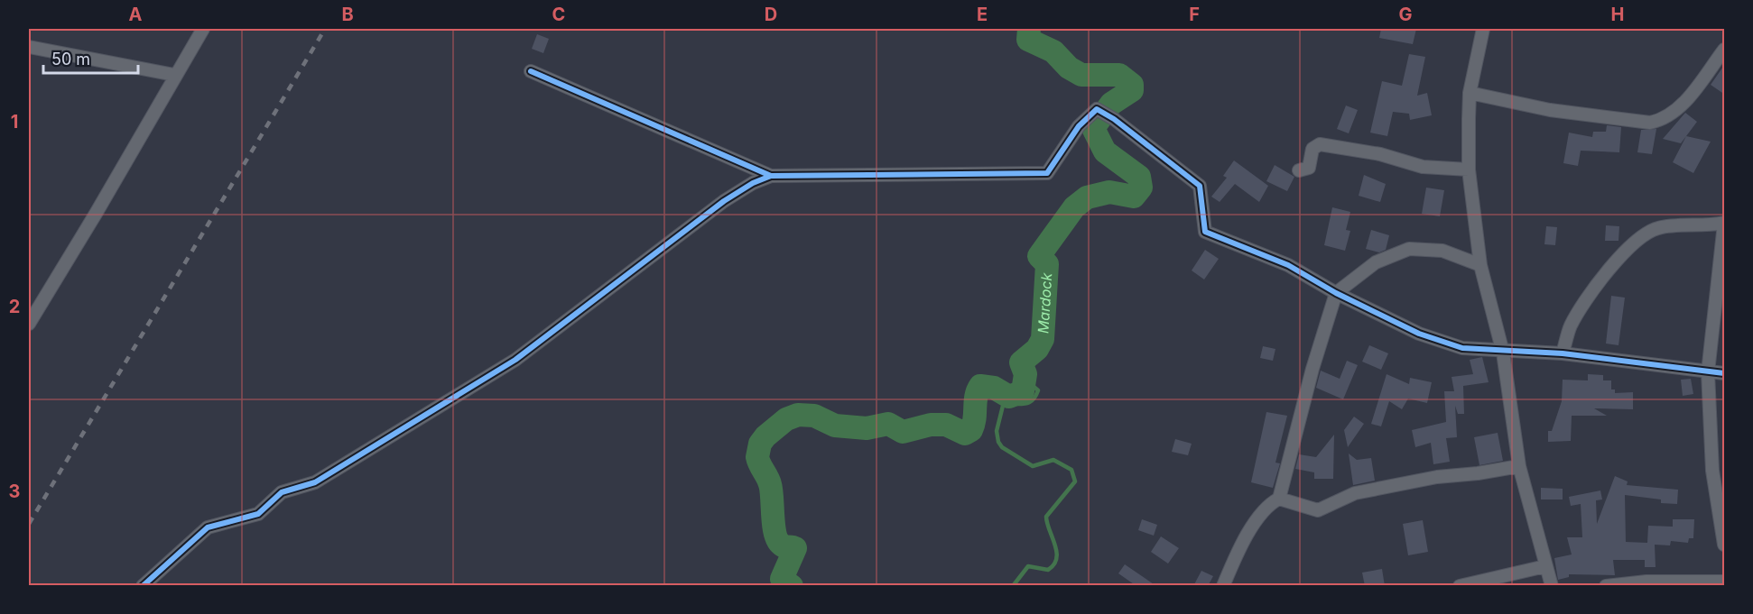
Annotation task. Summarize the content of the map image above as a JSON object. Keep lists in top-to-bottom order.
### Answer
{
  "water": ["Mardock"],
  "scale_bar": "50 m",
  "grid": {
    "columns": [
      "A",
      "B",
      "C",
      "D",
      "E",
      "F",
      "G",
      "H"
    ],
    "rows": ["1", "2", "3"]
  }
}
